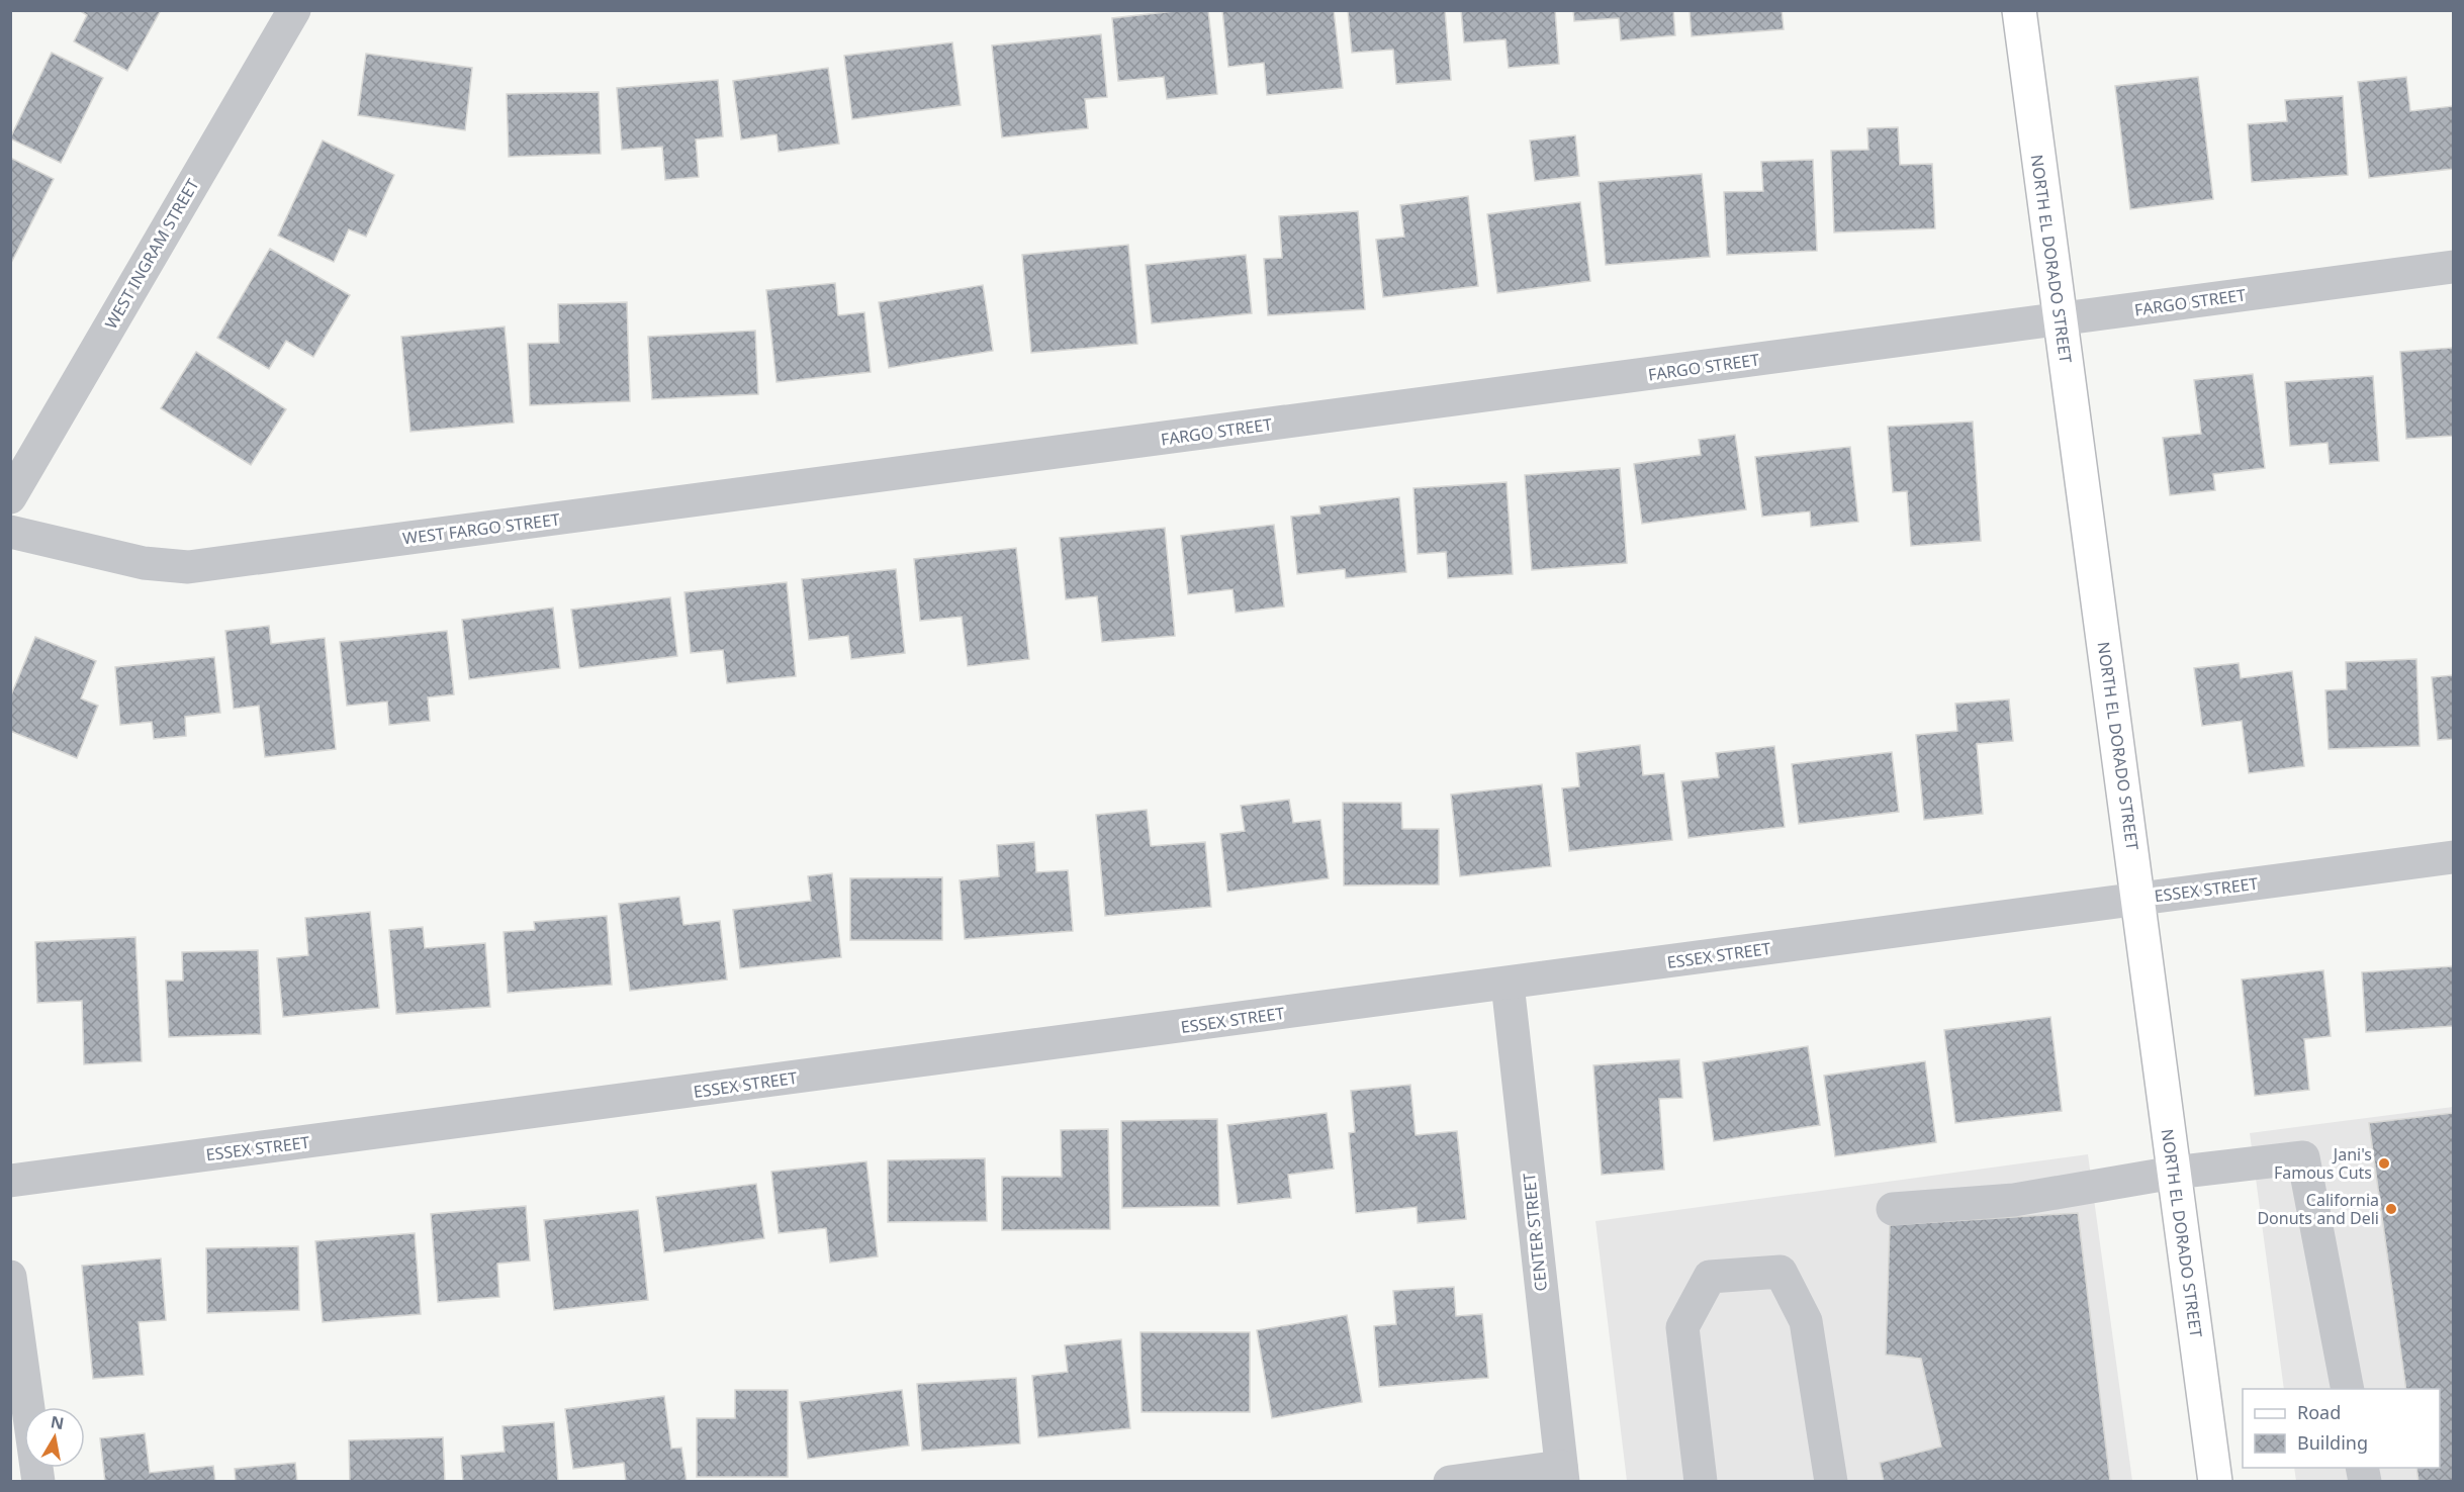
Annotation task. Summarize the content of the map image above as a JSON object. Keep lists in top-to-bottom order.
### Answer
{
  "streets": {
    "main road": ["NORTH EL DORADO STREET"],
    "street": [
      "WEST INGRAM STREET",
      "FARGO STREET",
      "WEST FARGO STREET",
      "ESSEX STREET",
      "CENTER STREET"
    ]
  },
  "crossings": [
    ["NORTH EL DORADO STREET", "FARGO STREET"],
    ["NORTH EL DORADO STREET", "ESSEX STREET"],
    ["FARGO STREET", "WEST FARGO STREET"],
    ["ESSEX STREET", "CENTER STREET"]
  ],
  "places": ["Jani's Famous Cuts", "California Donuts and Deli"],
  "legend": ["Road", "Building"],
  "north": "top"
}
